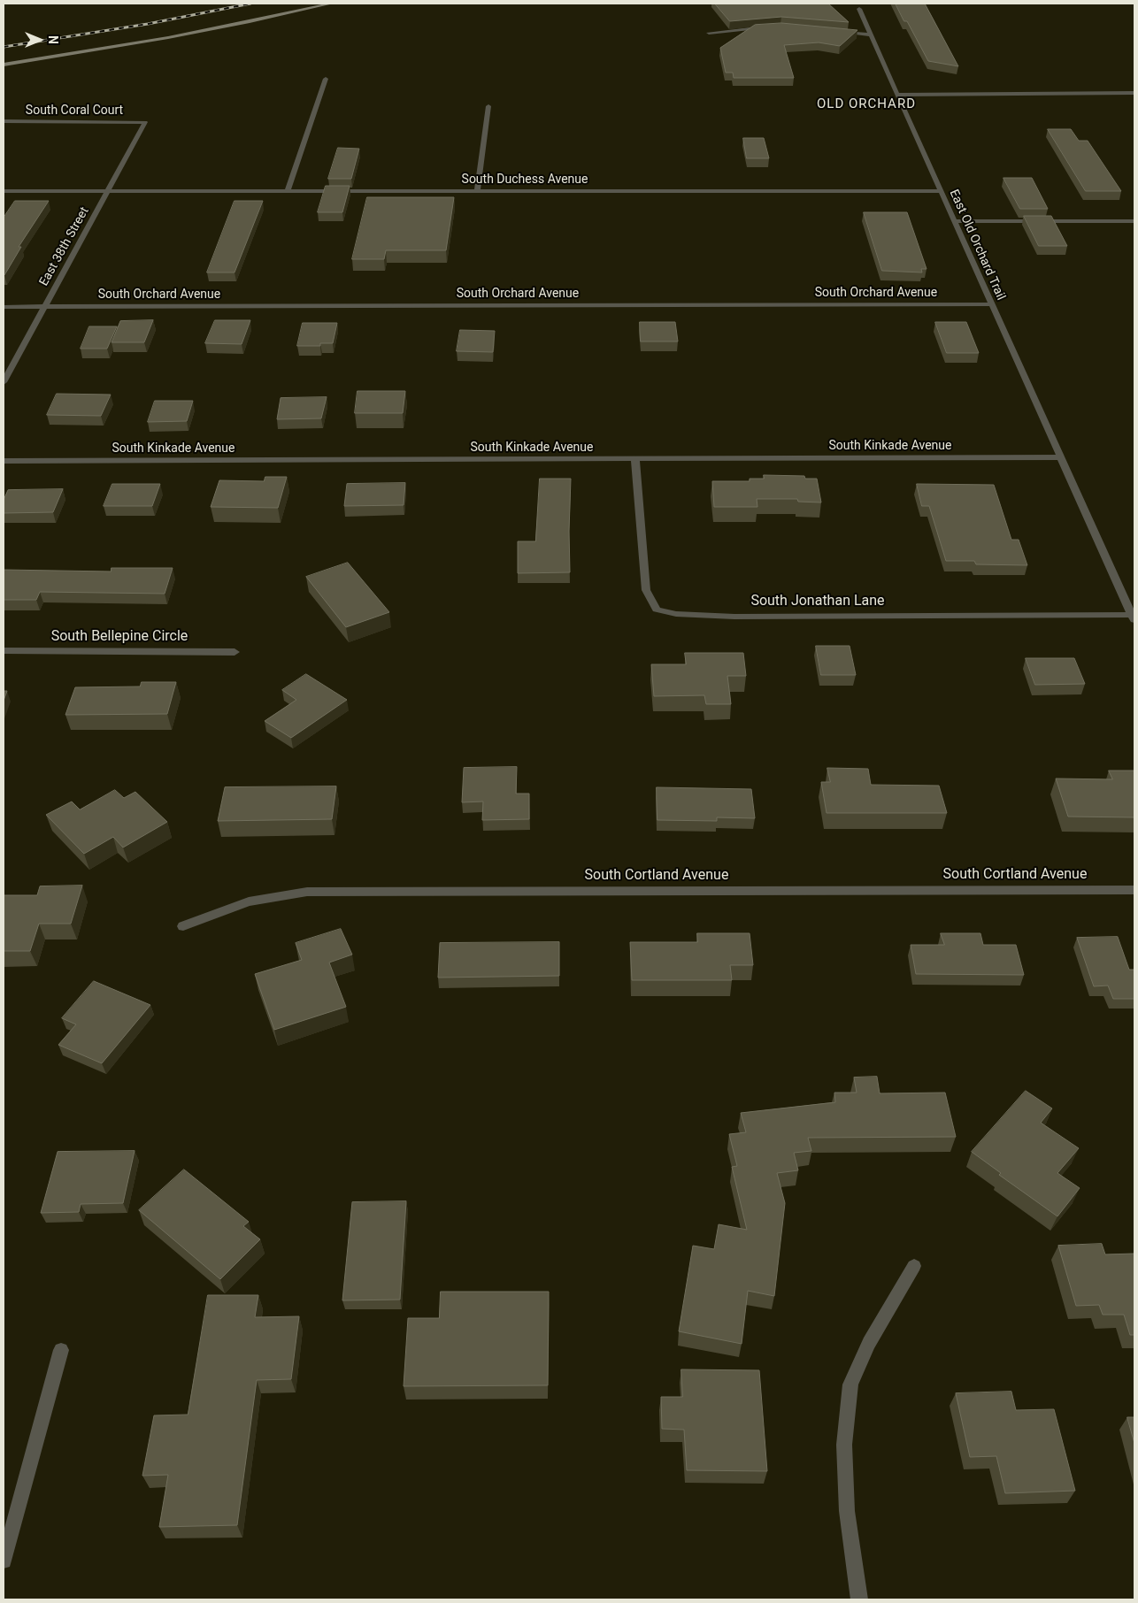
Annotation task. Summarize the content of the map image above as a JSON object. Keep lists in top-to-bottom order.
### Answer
{
  "streets": {
    "street": [
      "South Coral Court",
      "South Duchess Avenue",
      "East Old Orchard Trail",
      "East 38th Street",
      "South Orchard Avenue",
      "South Kinkade Avenue",
      "South Jonathan Lane",
      "South Bellepine Circle",
      "South Cortland Avenue"
    ]
  },
  "crossings": [
    ["South Coral Court", "East 38th Street"],
    ["South Duchess Avenue", "East Old Orchard Trail"],
    ["South Duchess Avenue", "East 38th Street"],
    ["East Old Orchard Trail", "South Orchard Avenue"],
    ["East Old Orchard Trail", "South Kinkade Avenue"],
    ["East Old Orchard Trail", "South Jonathan Lane"],
    ["East 38th Street", "South Orchard Avenue"],
    ["South Kinkade Avenue", "South Jonathan Lane"]
  ],
  "districts": ["OLD ORCHARD"],
  "north": "right"
}
